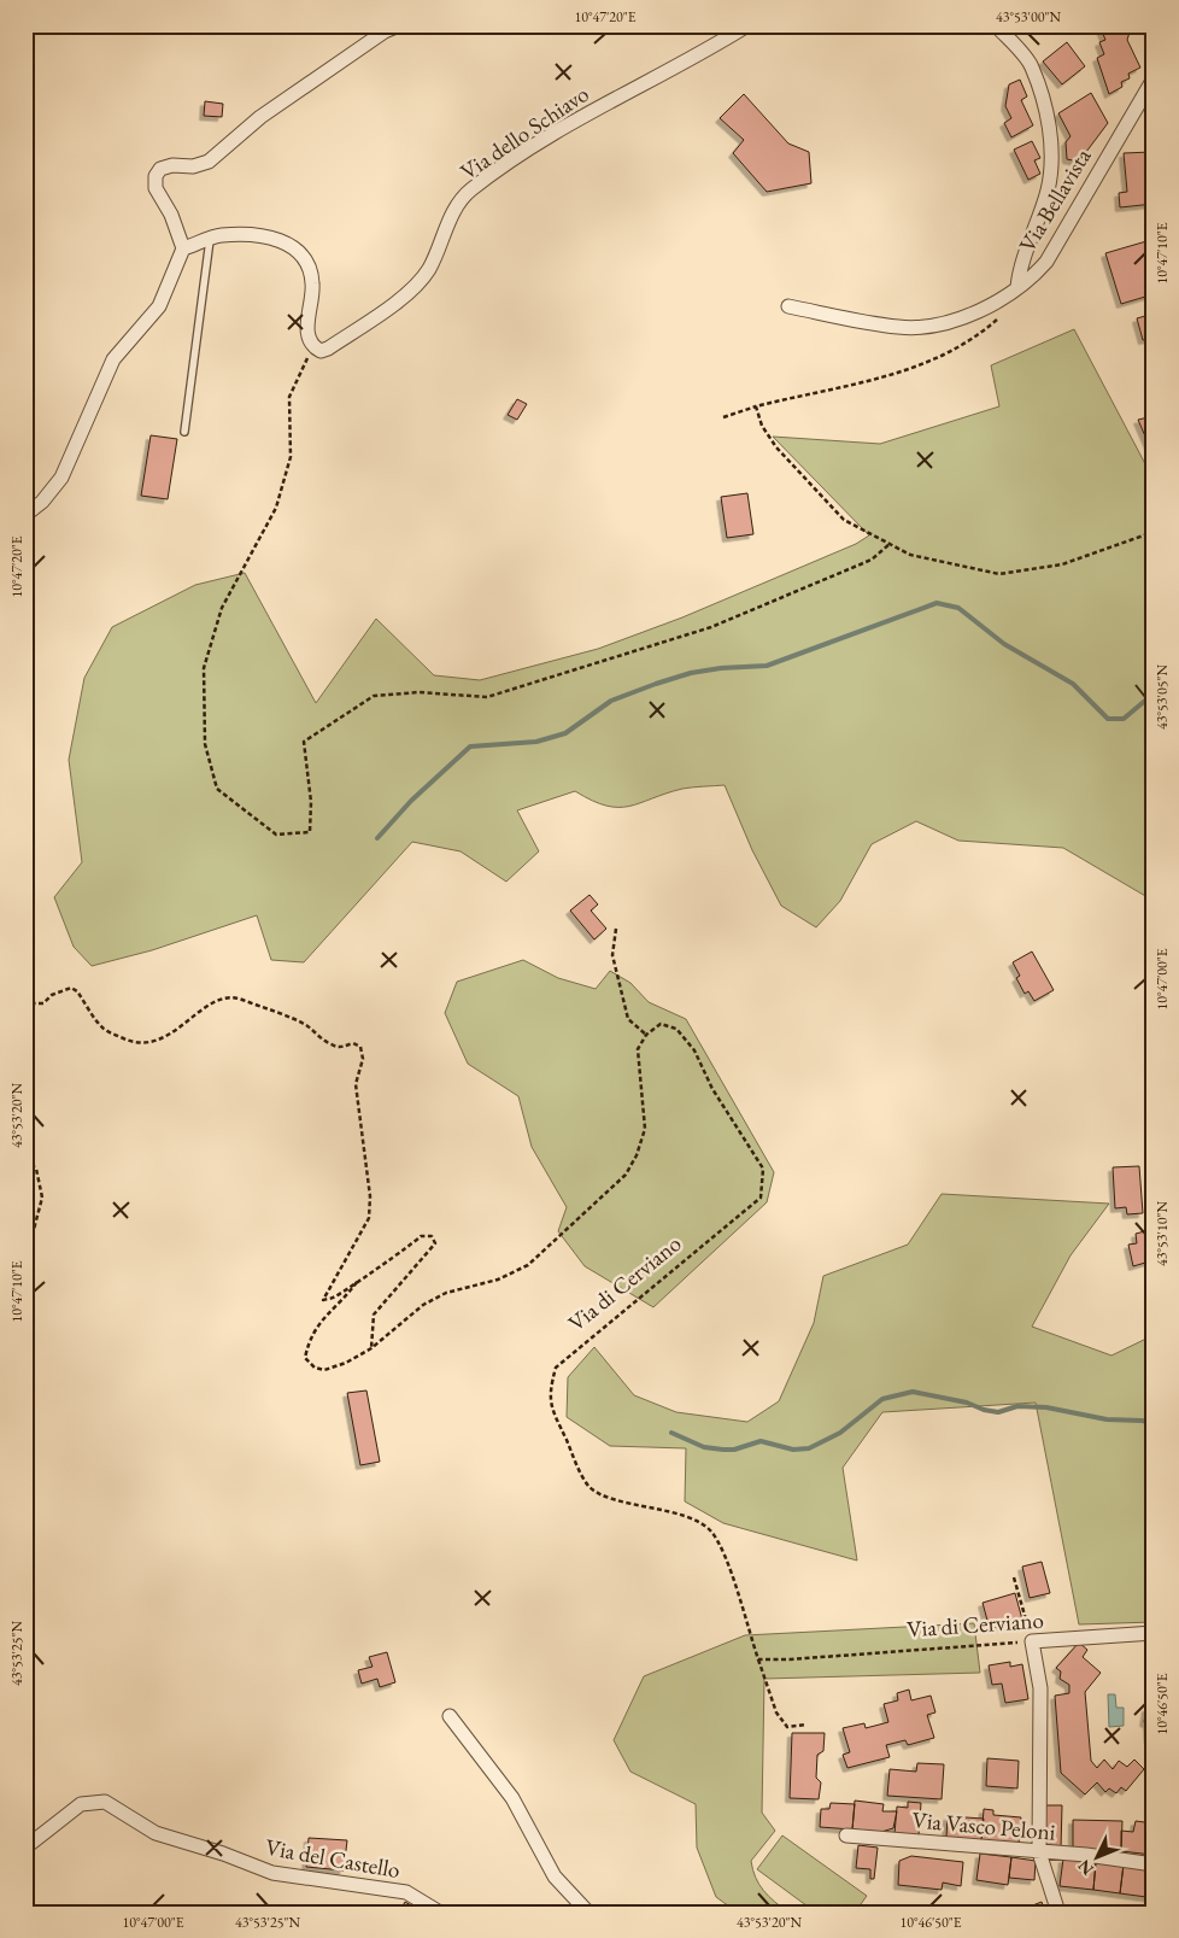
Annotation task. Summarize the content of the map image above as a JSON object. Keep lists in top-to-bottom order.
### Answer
{
  "streets": {
    "street": [
      "Via dello Schiavo",
      "Via Bellavista",
      "Via di Cerviano",
      "Via Vasco Peloni",
      "Via del Castello"
    ]
  },
  "north": "bottom left",
  "coordinates": [
    "10°47'20\"E",
    "43°53'00\"N",
    "10°47'10\"E",
    "43°53'05\"N",
    "10°47'00\"E",
    "43°53'20\"N",
    "43°53'10\"N",
    "43°53'25\"N",
    "10°46'50\"E"
  ]
}
